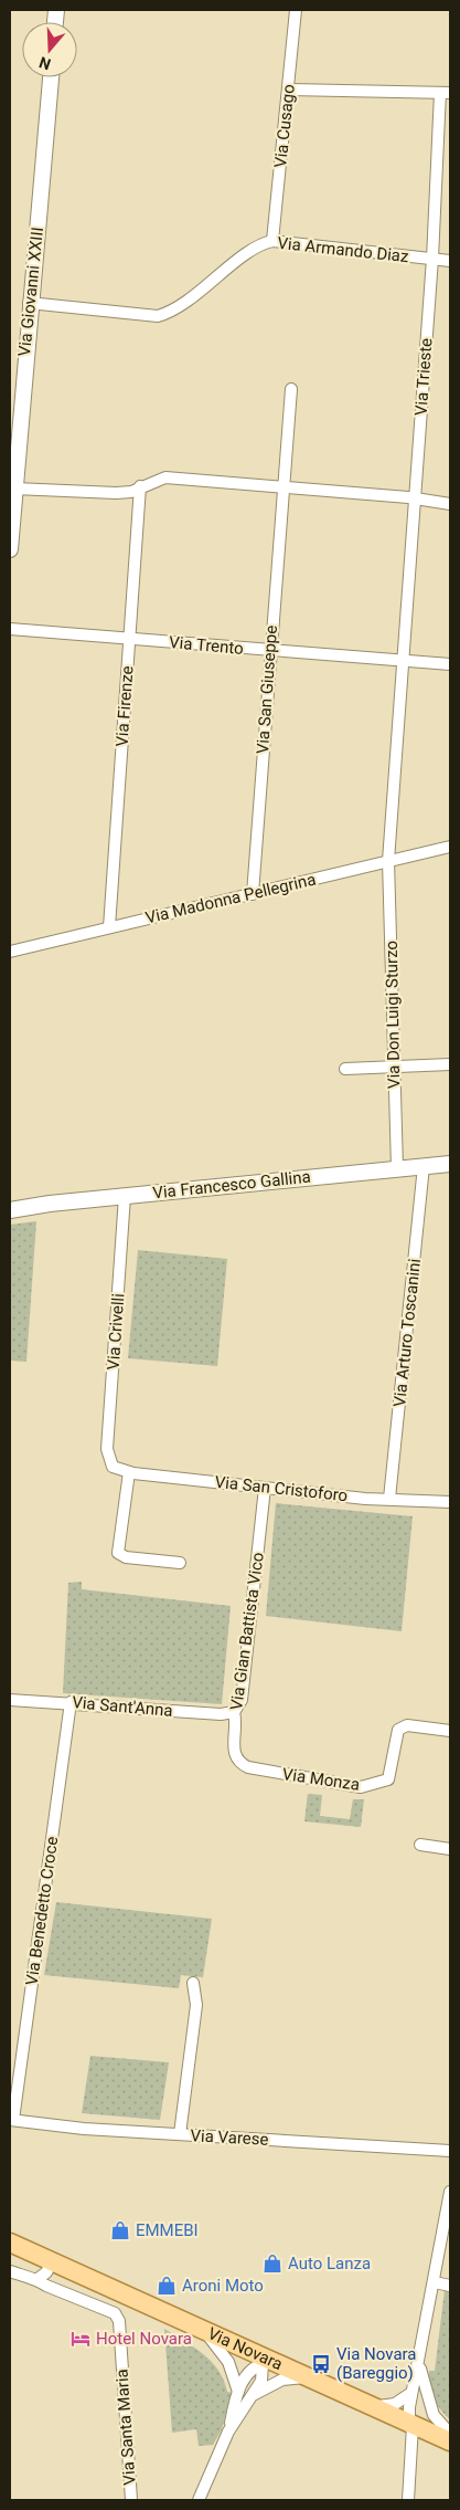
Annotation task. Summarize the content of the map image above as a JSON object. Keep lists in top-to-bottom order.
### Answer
{
  "streets": {
    "main road": ["Via Novara"],
    "street": [
      "Via Cusago",
      "Via Armando Diaz",
      "Via Giovanni XXIII",
      "Via Trieste",
      "Via Trento",
      "Via San Giuseppe",
      "Via Firenze",
      "Via Madonna Pellegrina",
      "Via Don Luigi Sturzo",
      "Via Francesco Gallina",
      "Via Crivelli",
      "Via Arturo Toscanini",
      "Via San Cristoforo",
      "Via Gian Battista Vico",
      "Via Sant'Anna",
      "Via Monza",
      "Via Benedetto Croce",
      "Via Varese",
      "Via Santa Maria"
    ]
  },
  "crossings": [
    ["Via Cusago", "Via Armando Diaz"],
    ["Via Armando Diaz", "Via Giovanni XXIII"],
    ["Via Armando Diaz", "Via Trieste"],
    ["Via Trieste", "Via Trento"],
    ["Via Trieste", "Via Madonna Pellegrina"],
    ["Via Trieste", "Via Don Luigi Sturzo"],
    ["Via Trento", "Via San Giuseppe"],
    ["Via Trento", "Via Firenze"],
    ["Via San Giuseppe", "Via Madonna Pellegrina"],
    ["Via Firenze", "Via Madonna Pellegrina"],
    ["Via Madonna Pellegrina", "Via Don Luigi Sturzo"],
    ["Via Don Luigi Sturzo", "Via Francesco Gallina"],
    ["Via Francesco Gallina", "Via Crivelli"],
    ["Via Francesco Gallina", "Via Arturo Toscanini"],
    ["Via Crivelli", "Via San Cristoforo"],
    ["Via Arturo Toscanini", "Via San Cristoforo"],
    ["Via San Cristoforo", "Via Gian Battista Vico"],
    ["Via Gian Battista Vico", "Via Sant'Anna"],
    ["Via Gian Battista Vico", "Via Monza"],
    ["Via Sant'Anna", "Via Benedetto Croce"],
    ["Via Benedetto Croce", "Via Varese"]
  ],
  "places": {
    "shop": ["EMMEBI", "Auto Lanza", "Aroni Moto"],
    "hotel": ["Hotel Novara"],
    "bus stop": ["Via Novara (Bareggio)"]
  },
  "north": "bottom"
}
